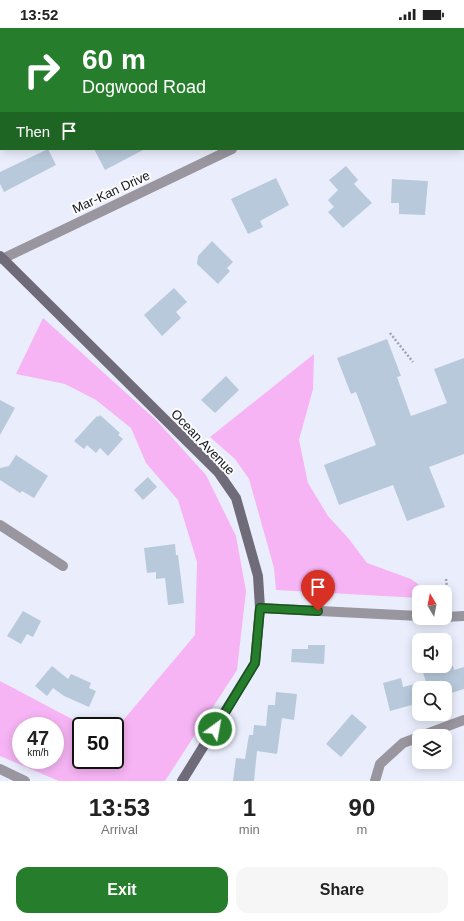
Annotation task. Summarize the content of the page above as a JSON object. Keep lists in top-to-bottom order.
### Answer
{
  "streets": {
    "main road": ["Ocean Avenue"],
    "street": ["Mar-Kan Drive"]
  },
  "crossings": [
    ["Mar-Kan Drive", "Ocean Avenue"]
  ],
  "north": "top",
  "page": {
    "status": "13:52",
    "turn": ["60 m", "Dogwood Road"],
    "then": "Then",
    "speed": "47 km/h",
    "limit": "50",
    "eta": [
      "13:53",
      "Arrival",
      "1",
      "min",
      "90",
      "m"
    ],
    "buttons": ["Exit", "Share"]
  }
}
